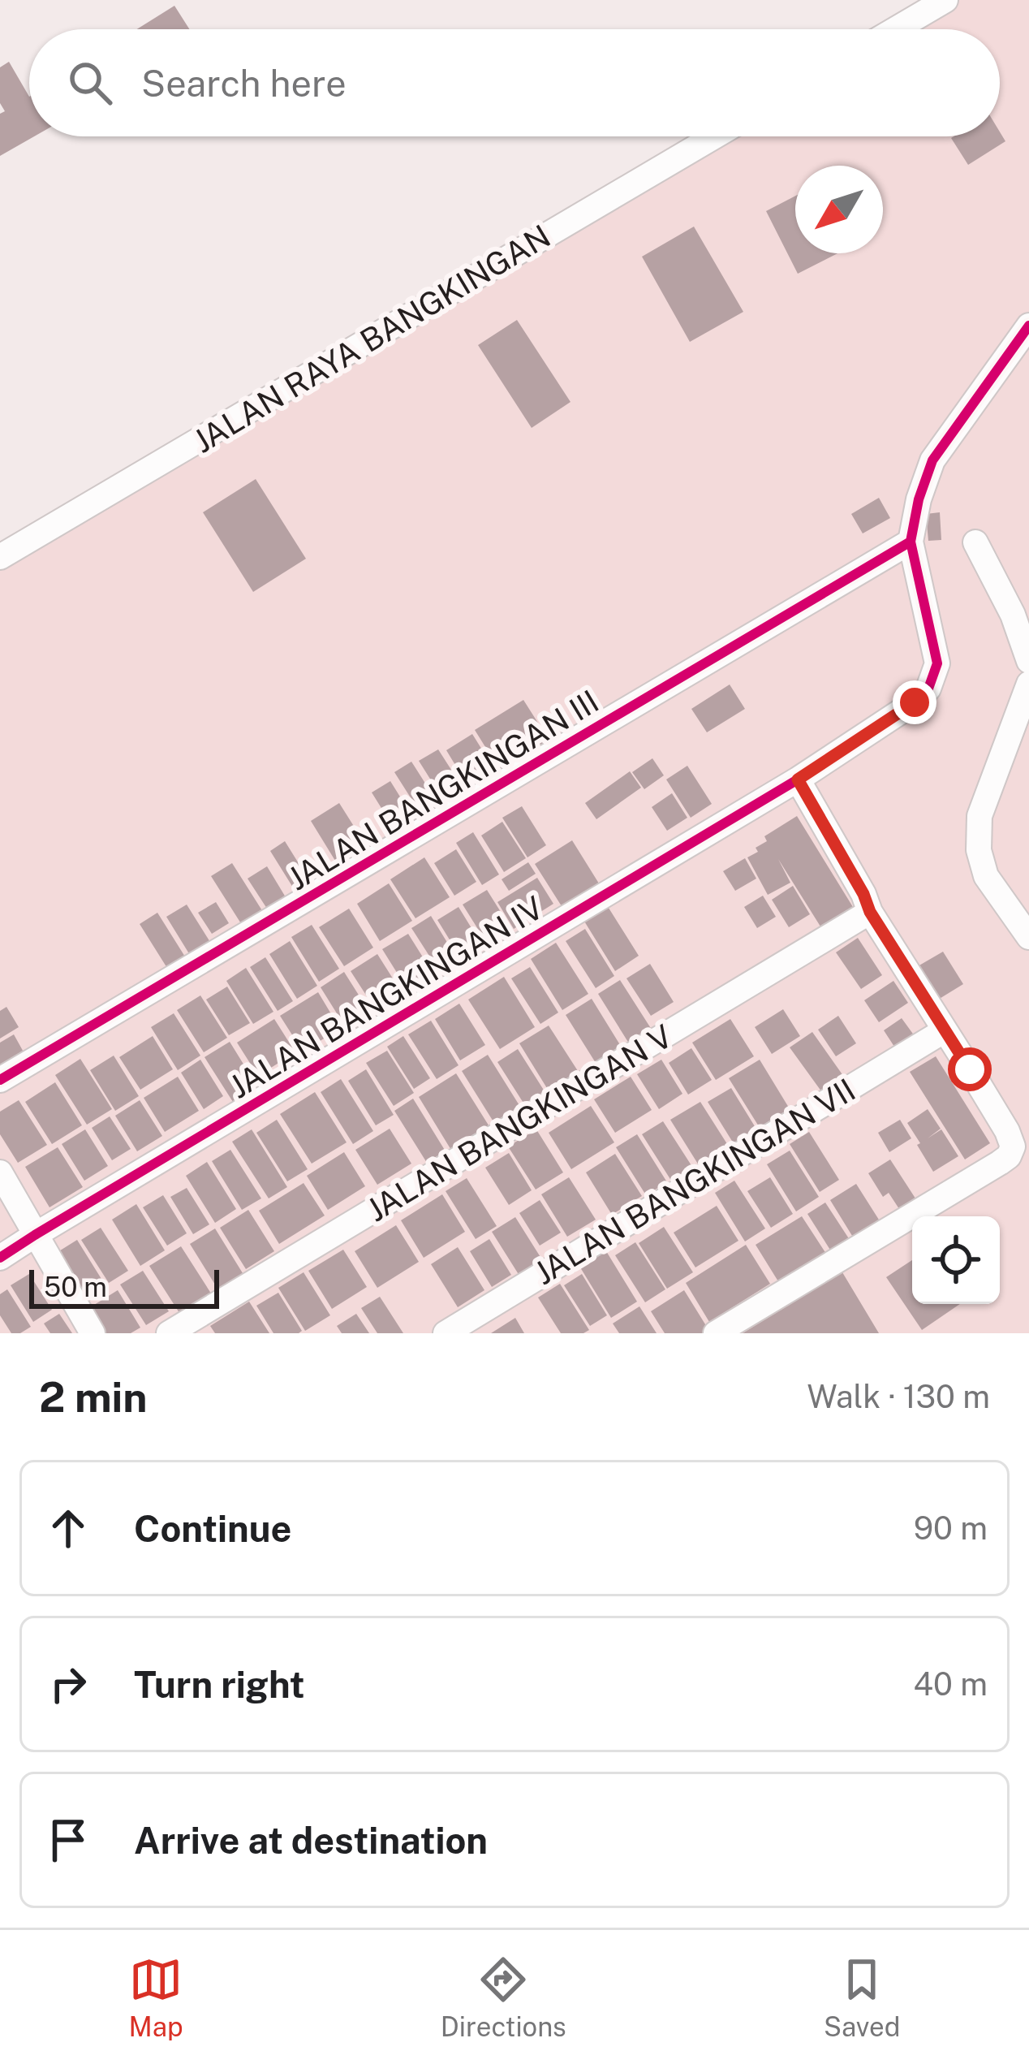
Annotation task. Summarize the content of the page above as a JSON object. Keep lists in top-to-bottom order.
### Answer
{
  "streets": {
    "street": [
      "JALAN RAYA BANGKINGAN",
      "JALAN BANGKINGAN III",
      "JALAN BANGKINGAN IV",
      "JALAN BANGKINGAN V",
      "JALAN BANGKINGAN VII"
    ]
  },
  "crossings": [
    ["JALAN BANGKINGAN III", "JALAN BANGKINGAN IV"]
  ],
  "scale_bar": "50 m",
  "north": "bottom left",
  "page": {
    "search": "Search here",
    "scale": "50 m",
    "heading": ["2 min", "Walk · 130 m"],
    "list": [
      ["Continue", "90 m"],
      ["Turn right", "40 m"],
      "Arrive at destination"
    ],
    "nav": ["Map", "Directions", "Saved"]
  }
}
